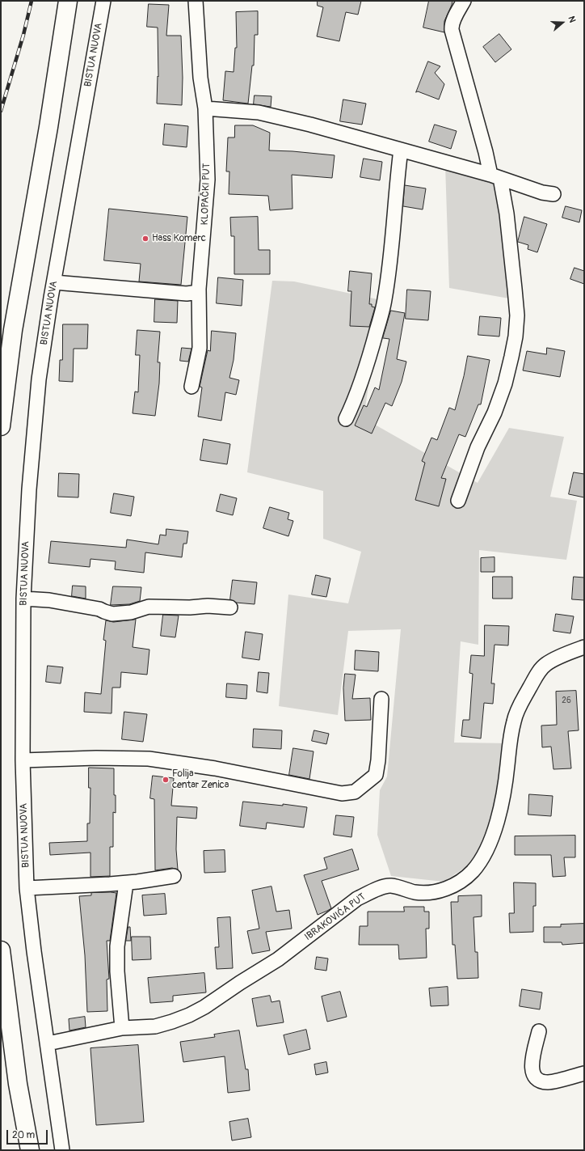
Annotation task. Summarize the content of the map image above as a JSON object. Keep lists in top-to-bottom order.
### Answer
{
  "streets": {
    "street": ["BISTUA NUOVA", "KLOPAČKI PUT", "IBRAKOVIĆA PUT"]
  },
  "crossings": [
    ["BISTUA NUOVA", "IBRAKOVIĆA PUT"]
  ],
  "places": ["Hass Komerc", "Folija centar Zenica"],
  "house_numbers": ["26"],
  "scale_bar": "20 m",
  "north": "right"
}
